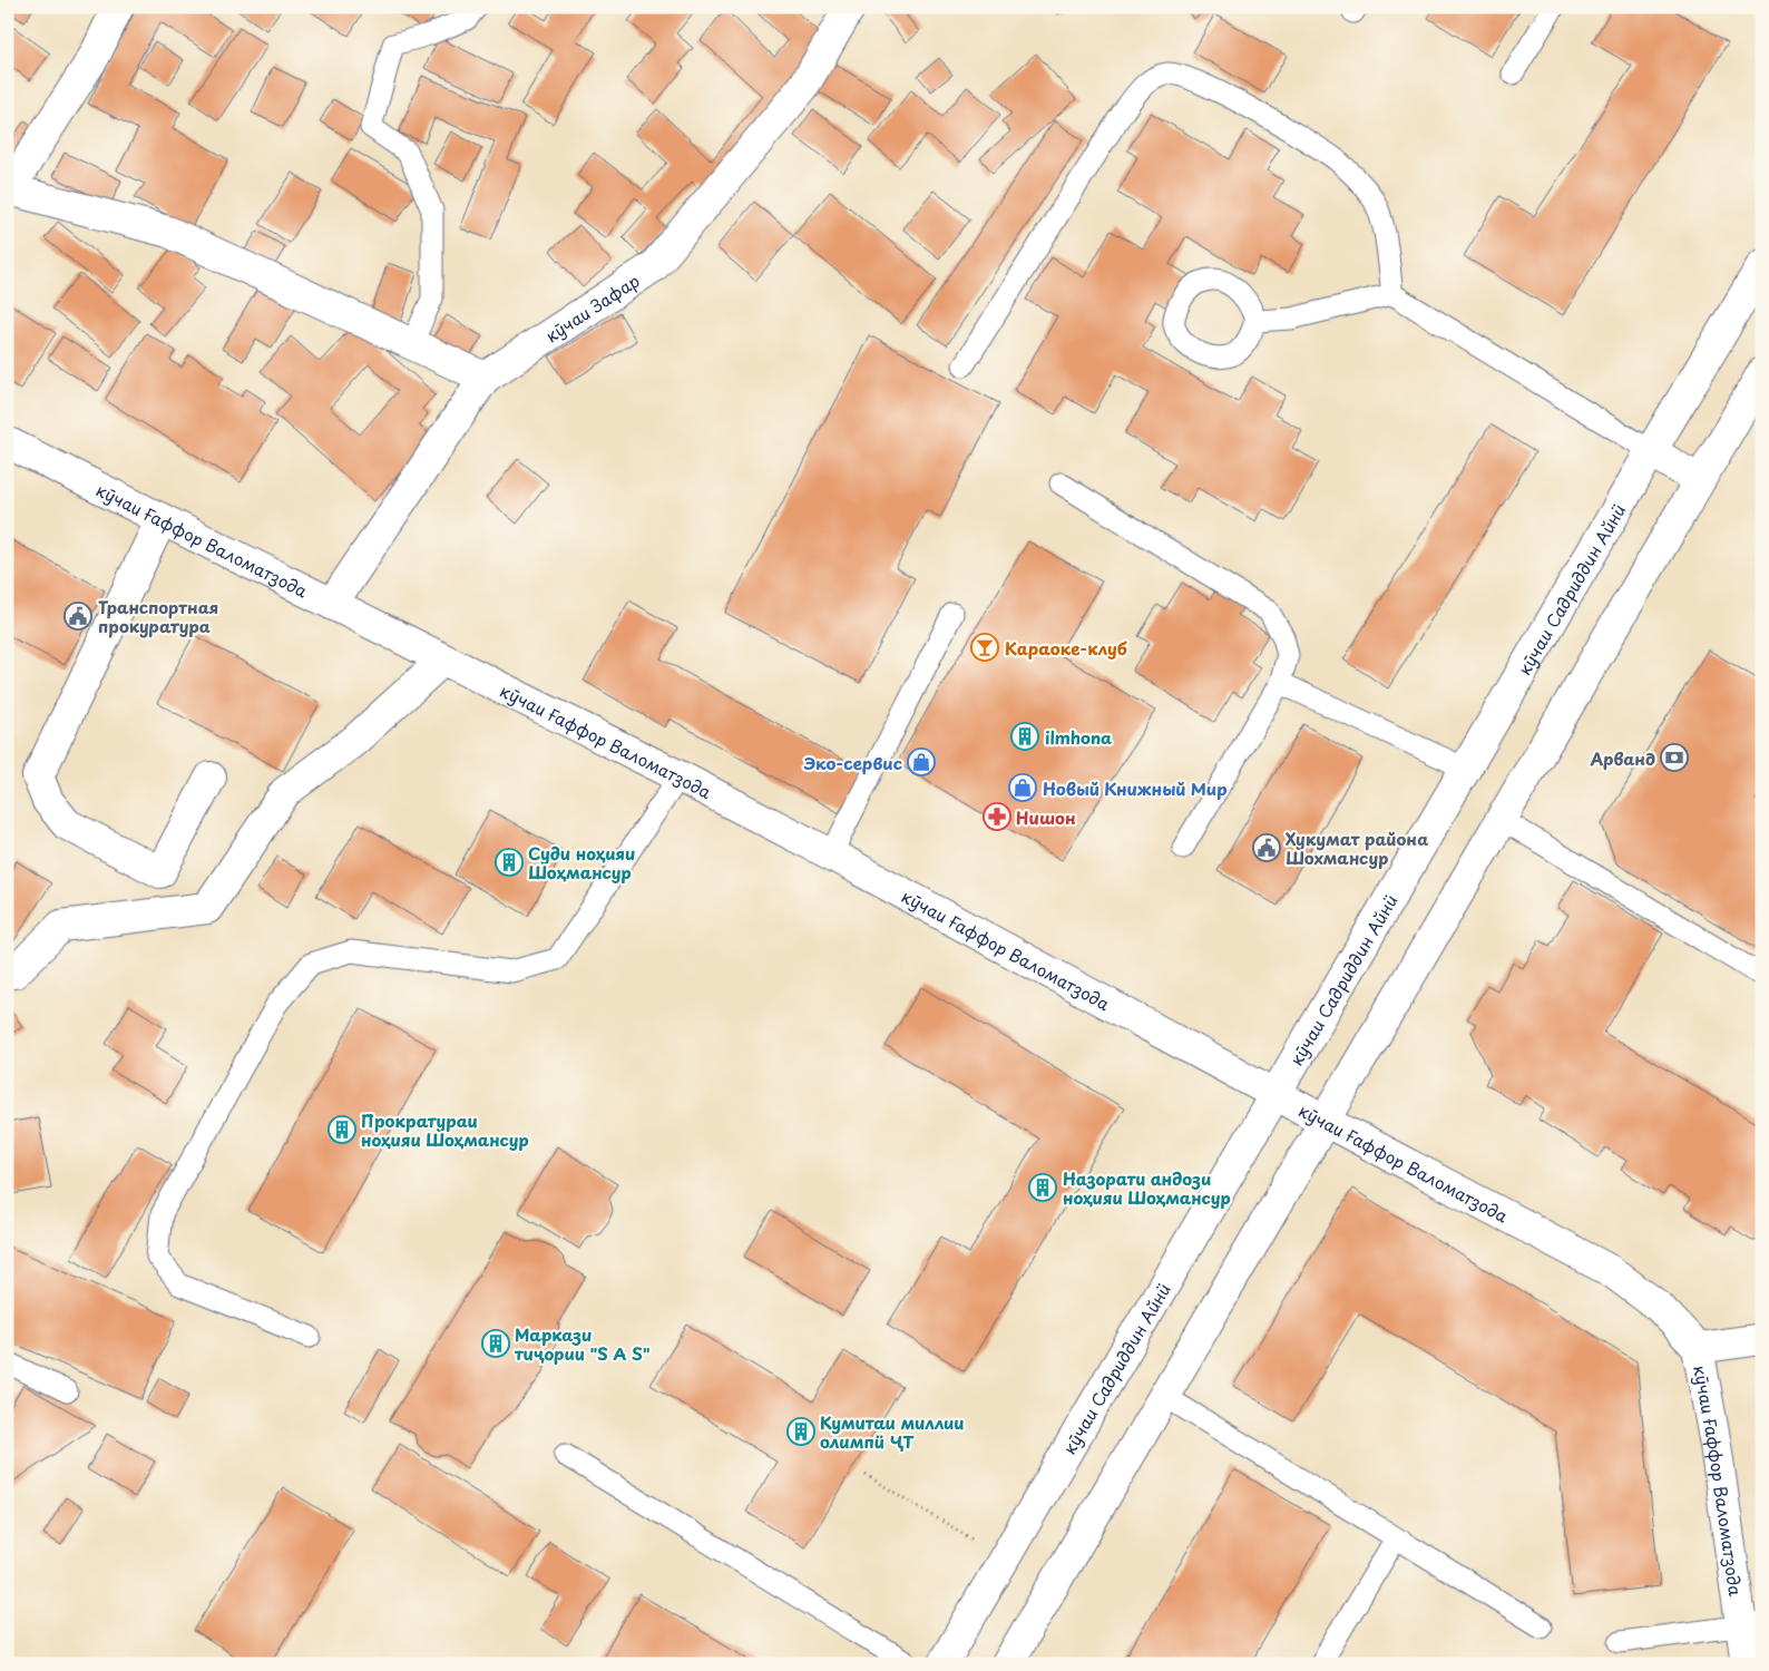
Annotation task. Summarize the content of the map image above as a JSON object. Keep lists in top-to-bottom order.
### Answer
{
  "streets": {
    "main road": ["кӯчаи Зафар", "кӯчаи Ғаффор Валоматзода", "кӯчаи Садриддин Айнӣ"]
  },
  "crossings": [
    ["кӯчаи Зафар", "кӯчаи Ғаффор Валоматзода"],
    ["кӯчаи Ғаффор Валоматзода", "кӯчаи Садриддин Айнӣ"]
  ],
  "places": {
    "public building": ["Транспортная прокуратура", "Хукумат района Шохмансур"],
    "bar": ["Караоке-клуб"],
    "building": [
      "ilmhona",
      "Суди ноҳияи Шоҳмансур",
      "Прократураи ноҳияи Шоҳмансур",
      "Назорати андози ноҳияи Шоҳмансур",
      "Маркази тиҷории \"S A S\"",
      "Кумитаи миллии олимпӣ ҶТ"
    ],
    "bank": ["Арванд"],
    "shop": ["Эко-сервис", "Новый Книжный Мир"],
    "pharmacy": ["Нишон"]
  }
}
